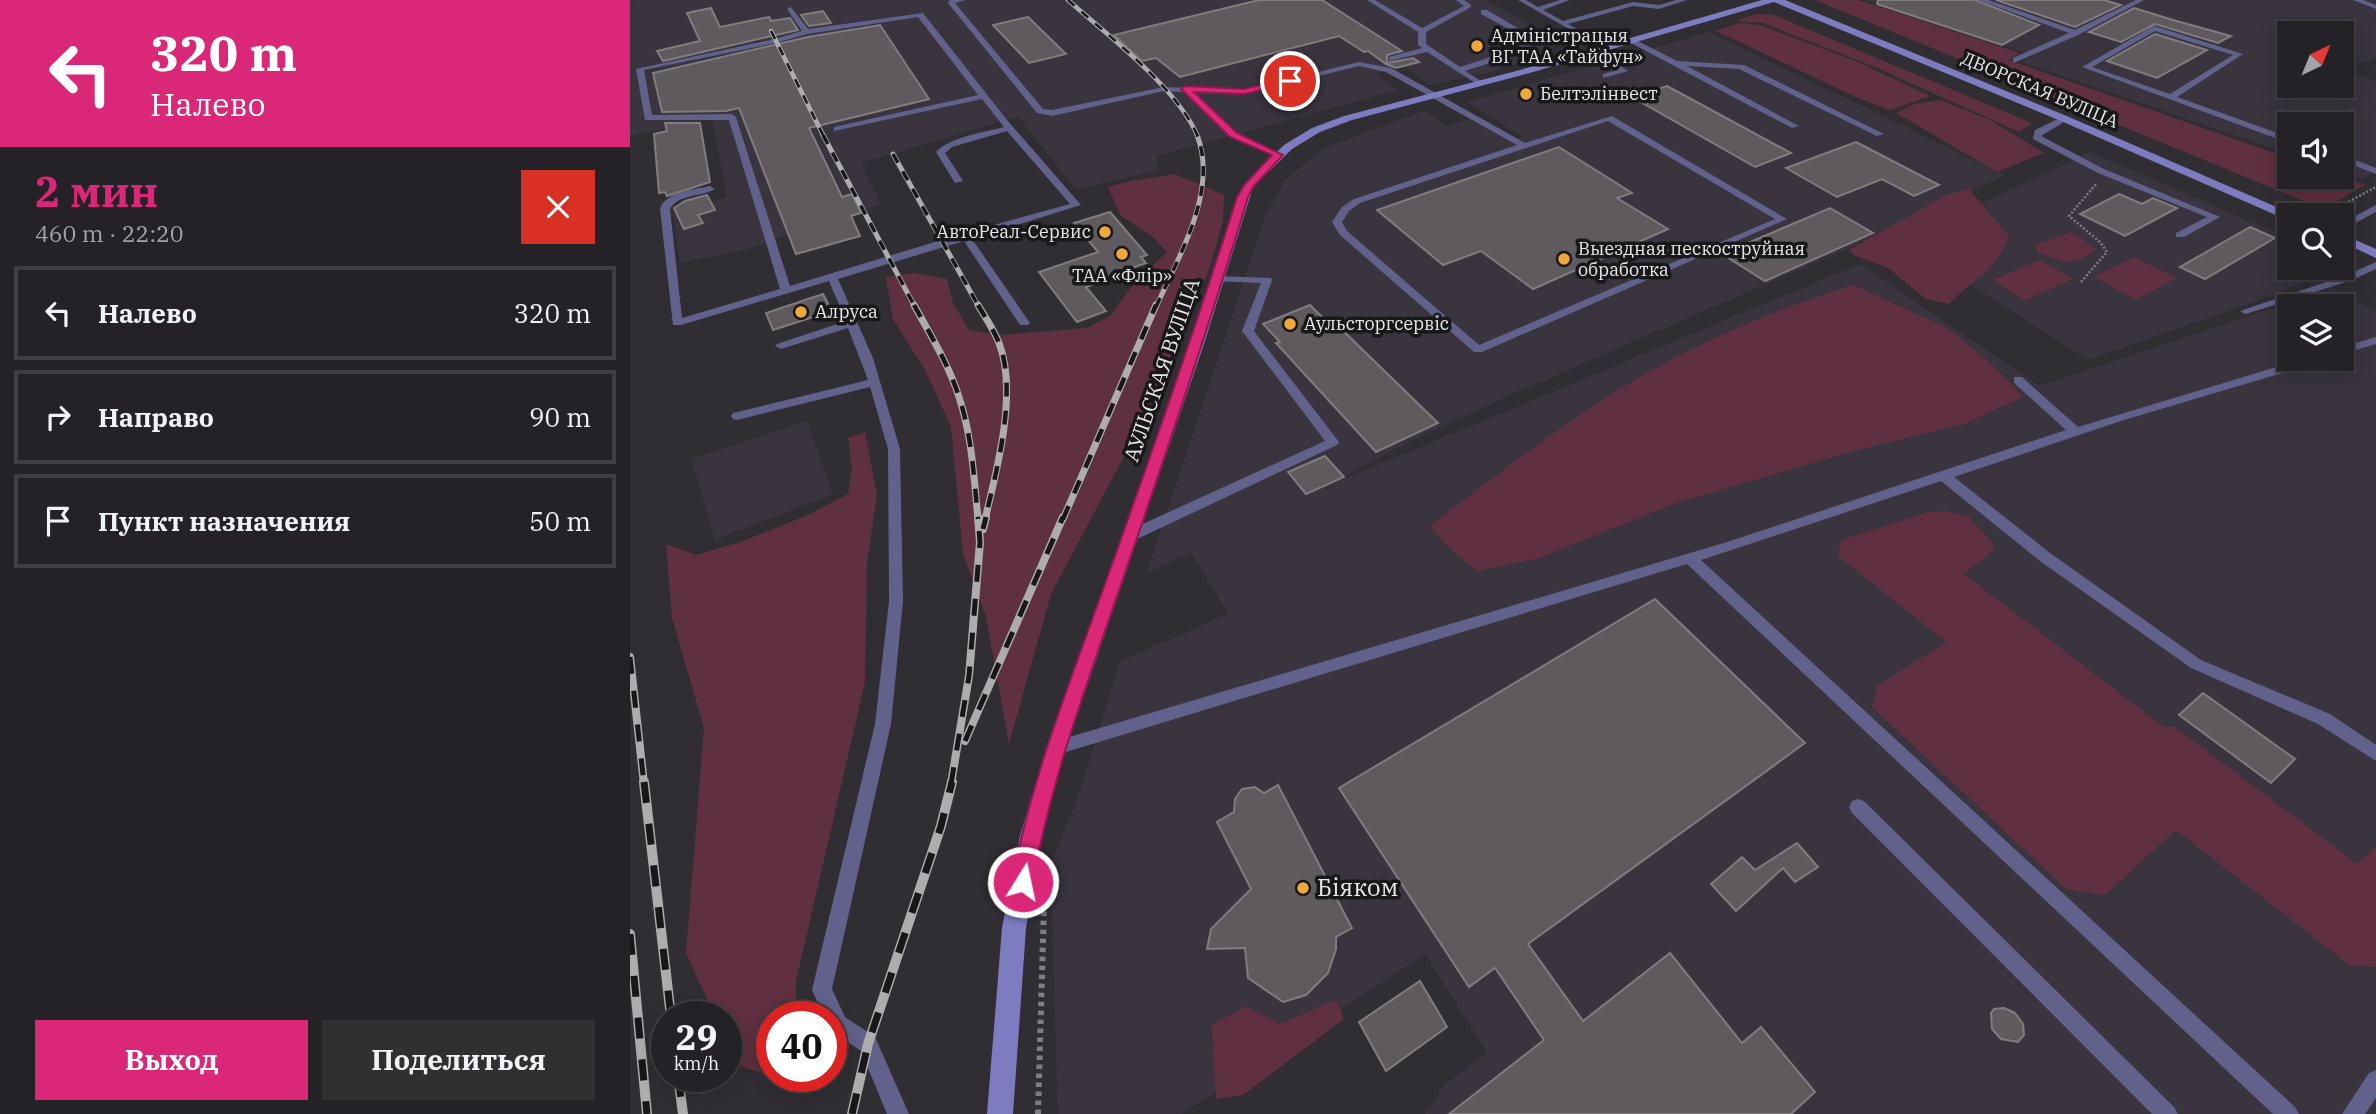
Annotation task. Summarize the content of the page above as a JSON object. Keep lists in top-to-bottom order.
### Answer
{
  "streets": {
    "street": ["ДВОРСКАЯ ВУЛІЦА", "АУЛЬСКАЯ ВУЛІЦА"]
  },
  "places": [
    "Адміністрацыя ВГ ТАА «Тайфун»",
    "Белтэлінвест",
    "АвтоРеал-Сервис",
    "ТАА «Флір»",
    "Выездная пескоструйная обработка",
    "Алруса",
    "Аульсторгсервіс",
    "Біяком"
  ],
  "north": "top right",
  "page": {
    "turn": ["320 m", "Налево"],
    "heading": ["2 мин", "460 m · 22:20"],
    "list": [
      {
        "name": "Налево",
        "value": "320 m"
      },
      {
        "name": "Направо",
        "value": "90 m"
      },
      {
        "name": "Пункт назначения",
        "value": "50 m"
      }
    ],
    "speed": "29 km/h",
    "limit": "40",
    "buttons": ["Выход", "Поделиться"]
  }
}
